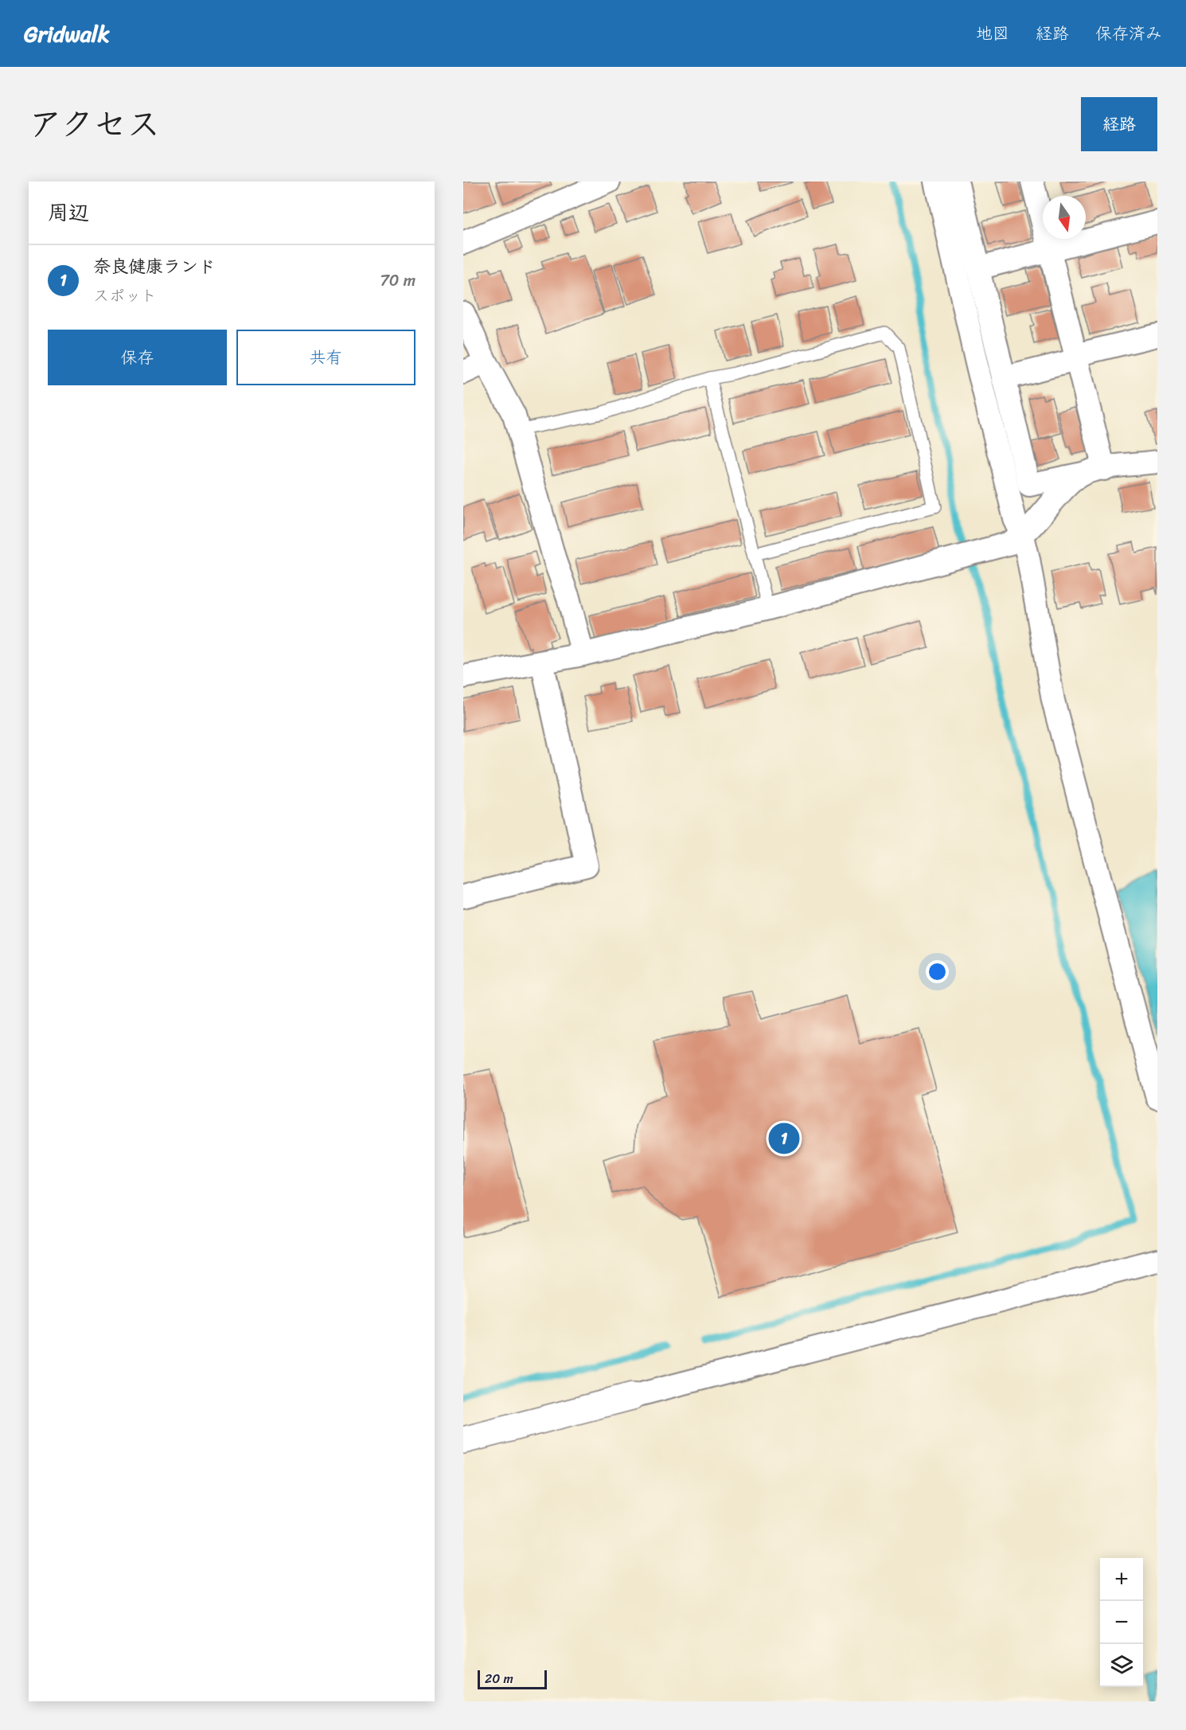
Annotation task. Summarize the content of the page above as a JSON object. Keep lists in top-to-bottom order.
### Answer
{
  "scale_bar": "20 m",
  "north": "bottom",
  "page": {
    "header": "Gridwalk",
    "nav": ["地図", "経路", "保存済み"],
    "title": "アクセス",
    "buttons": [
      "経路",
      ["保存", "共有"]
    ],
    "heading": "周辺",
    "list": [
      {
        "mark": "1",
        "name": "奈良健康ランド",
        "note": "スポット",
        "value": "70 m"
      }
    ],
    "pins": "1",
    "map_buttons": ["+", "−"],
    "scale": "20 m"
  }
}
